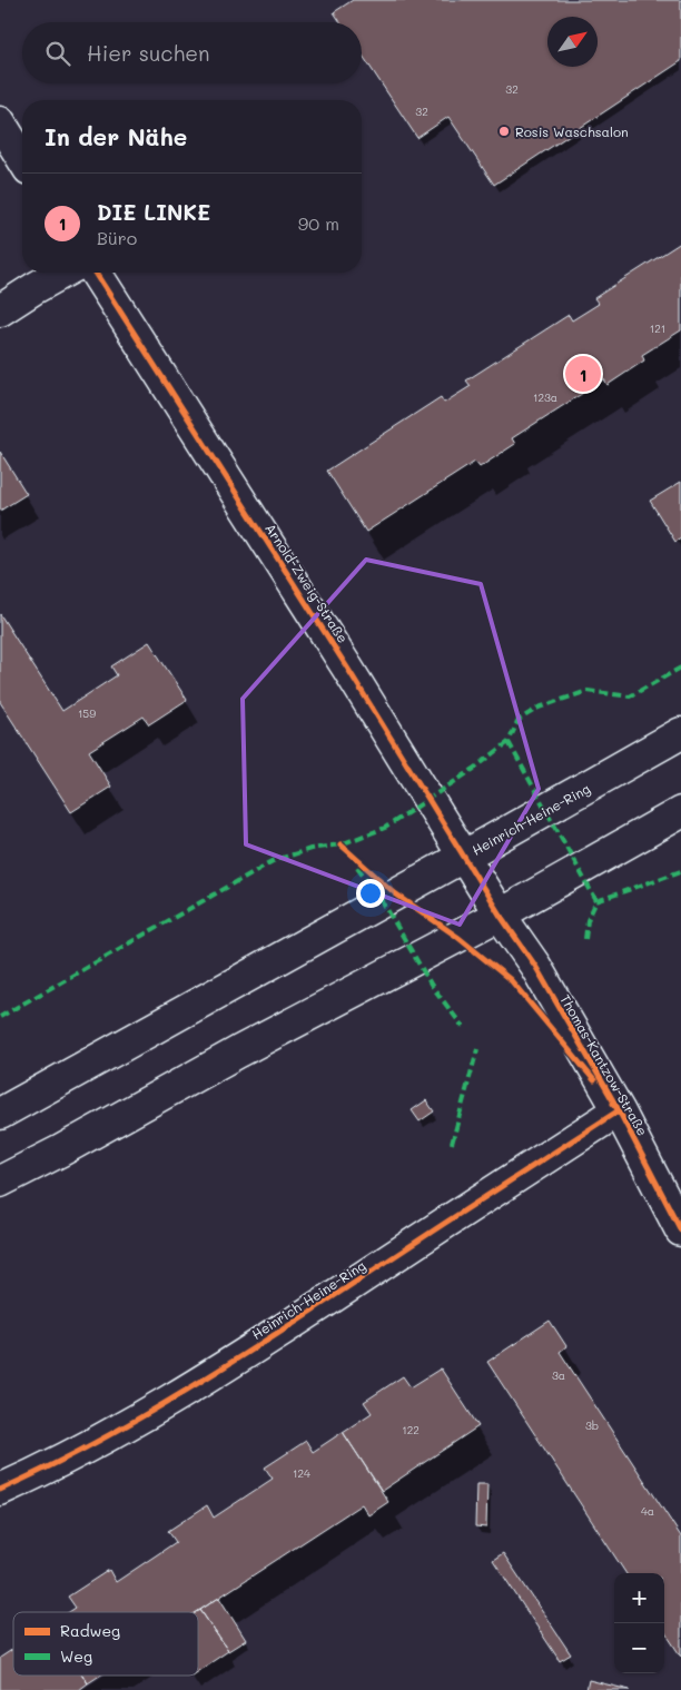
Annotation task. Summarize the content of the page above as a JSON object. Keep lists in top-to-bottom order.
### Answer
{
  "streets": {
    "street": ["Arnold-Zweig-Straße", "Heinrich-Heine-Ring", "Thomas-Kantzow-Straße"]
  },
  "crossings": [
    ["Arnold-Zweig-Straße", "Heinrich-Heine-Ring"],
    ["Arnold-Zweig-Straße", "Thomas-Kantzow-Straße"],
    ["Heinrich-Heine-Ring", "Thomas-Kantzow-Straße"]
  ],
  "places": ["Rosis Waschsalon"],
  "house_numbers": [
    "32",
    "32",
    "121",
    "123a",
    "159",
    "3a",
    "3b",
    "122",
    "124",
    "4a"
  ],
  "legend": ["Radweg", "Weg"],
  "north": "top right",
  "page": {
    "search": "Hier suchen",
    "heading": "In der Nähe",
    "list": [
      {
        "mark": "1",
        "name": "DIE LINKE",
        "note": "Büro",
        "value": "90 m"
      }
    ],
    "pins": "1",
    "map_buttons": ["+", "−"]
  }
}
